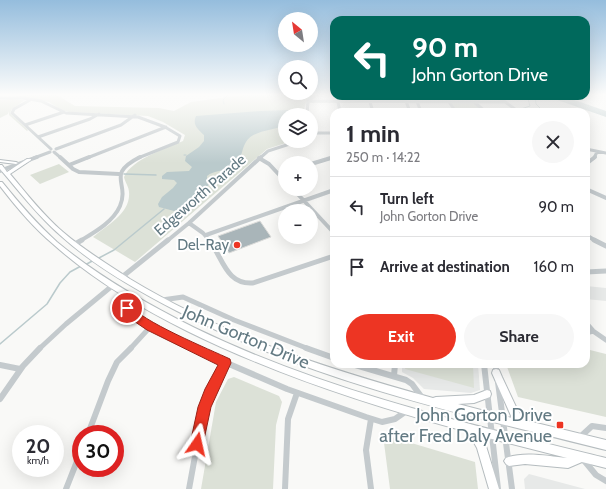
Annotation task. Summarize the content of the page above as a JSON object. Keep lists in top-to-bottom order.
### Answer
{
  "streets": {
    "main road": ["John Gorton Drive"],
    "street": ["Edgeworth Parade"]
  },
  "crossings": [
    ["Edgeworth Parade", "John Gorton Drive"]
  ],
  "places": {
    "other": ["Del-Ray"],
    "transit": ["John Gorton Drive after Fred Daly Avenue"]
  },
  "north": "top left",
  "page": {
    "map_buttons": ["+", "−"],
    "turn": ["90 m", "John Gorton Drive"],
    "heading": ["1 min", "250 m · 14:22"],
    "list": [
      {
        "name": "Turn left",
        "note": "John Gorton Drive",
        "value": "90 m"
      },
      {
        "name": "Arrive at destination",
        "value": "160 m"
      }
    ],
    "buttons": ["Exit", "Share"],
    "speed": "20 km/h",
    "limit": "30"
  }
}
